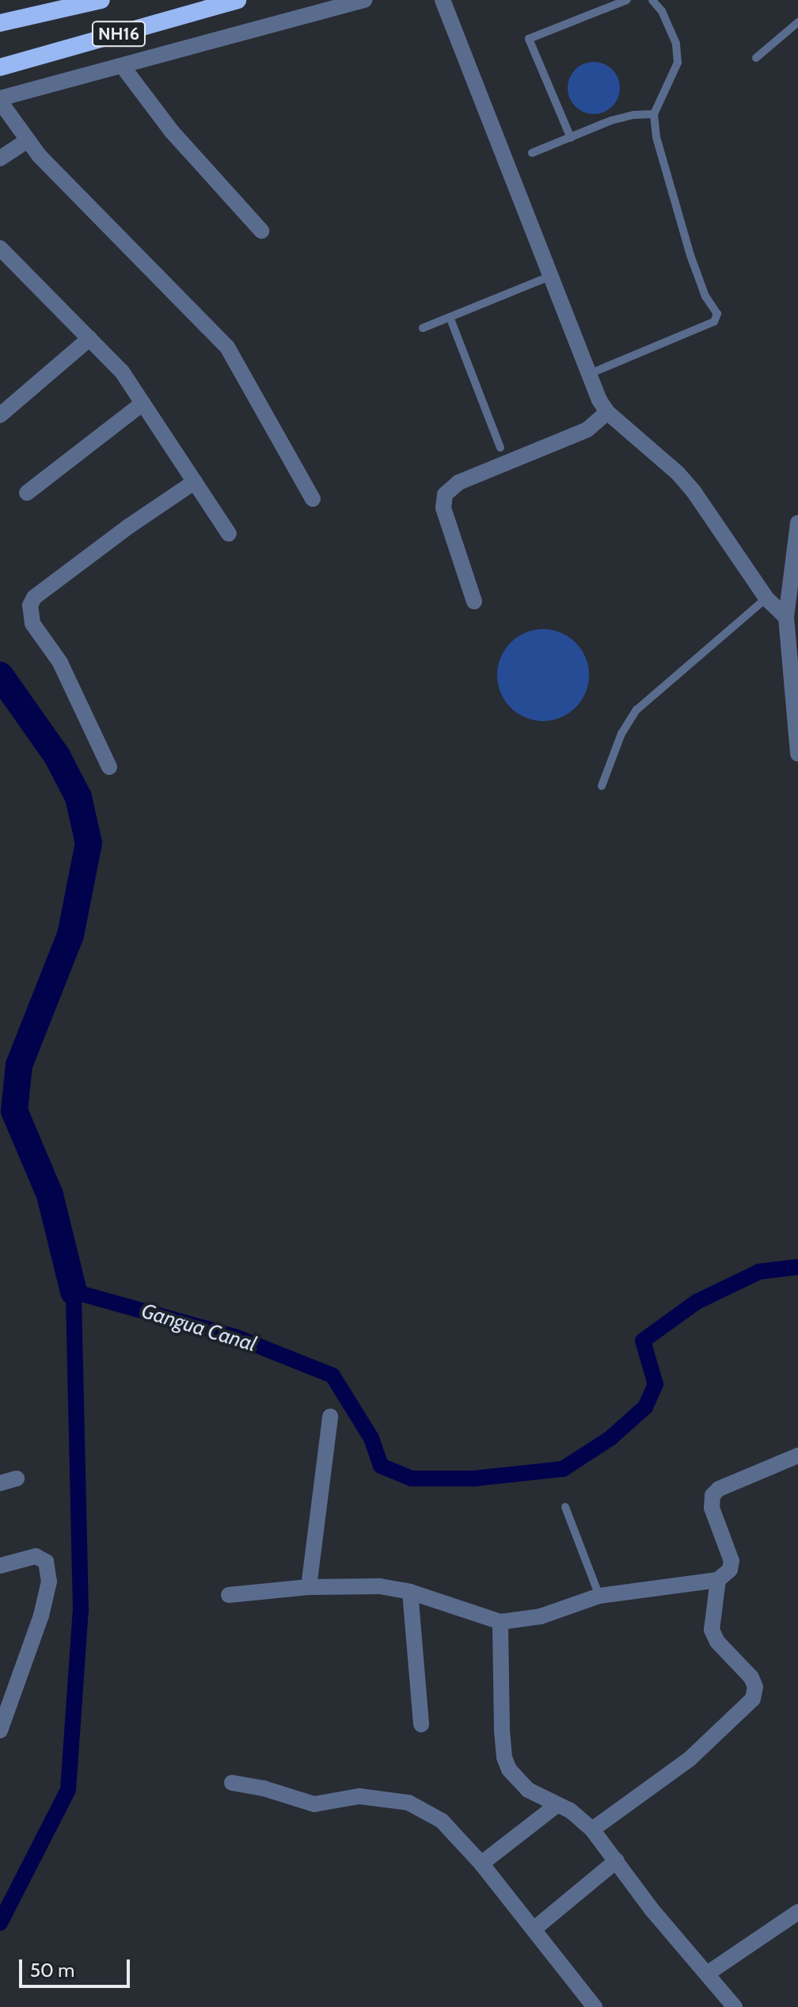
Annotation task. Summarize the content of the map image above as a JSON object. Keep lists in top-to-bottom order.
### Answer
{
  "streets": {
    "highway": ["NH16"]
  },
  "water": ["Gangua Canal"],
  "scale_bar": "50 m"
}
